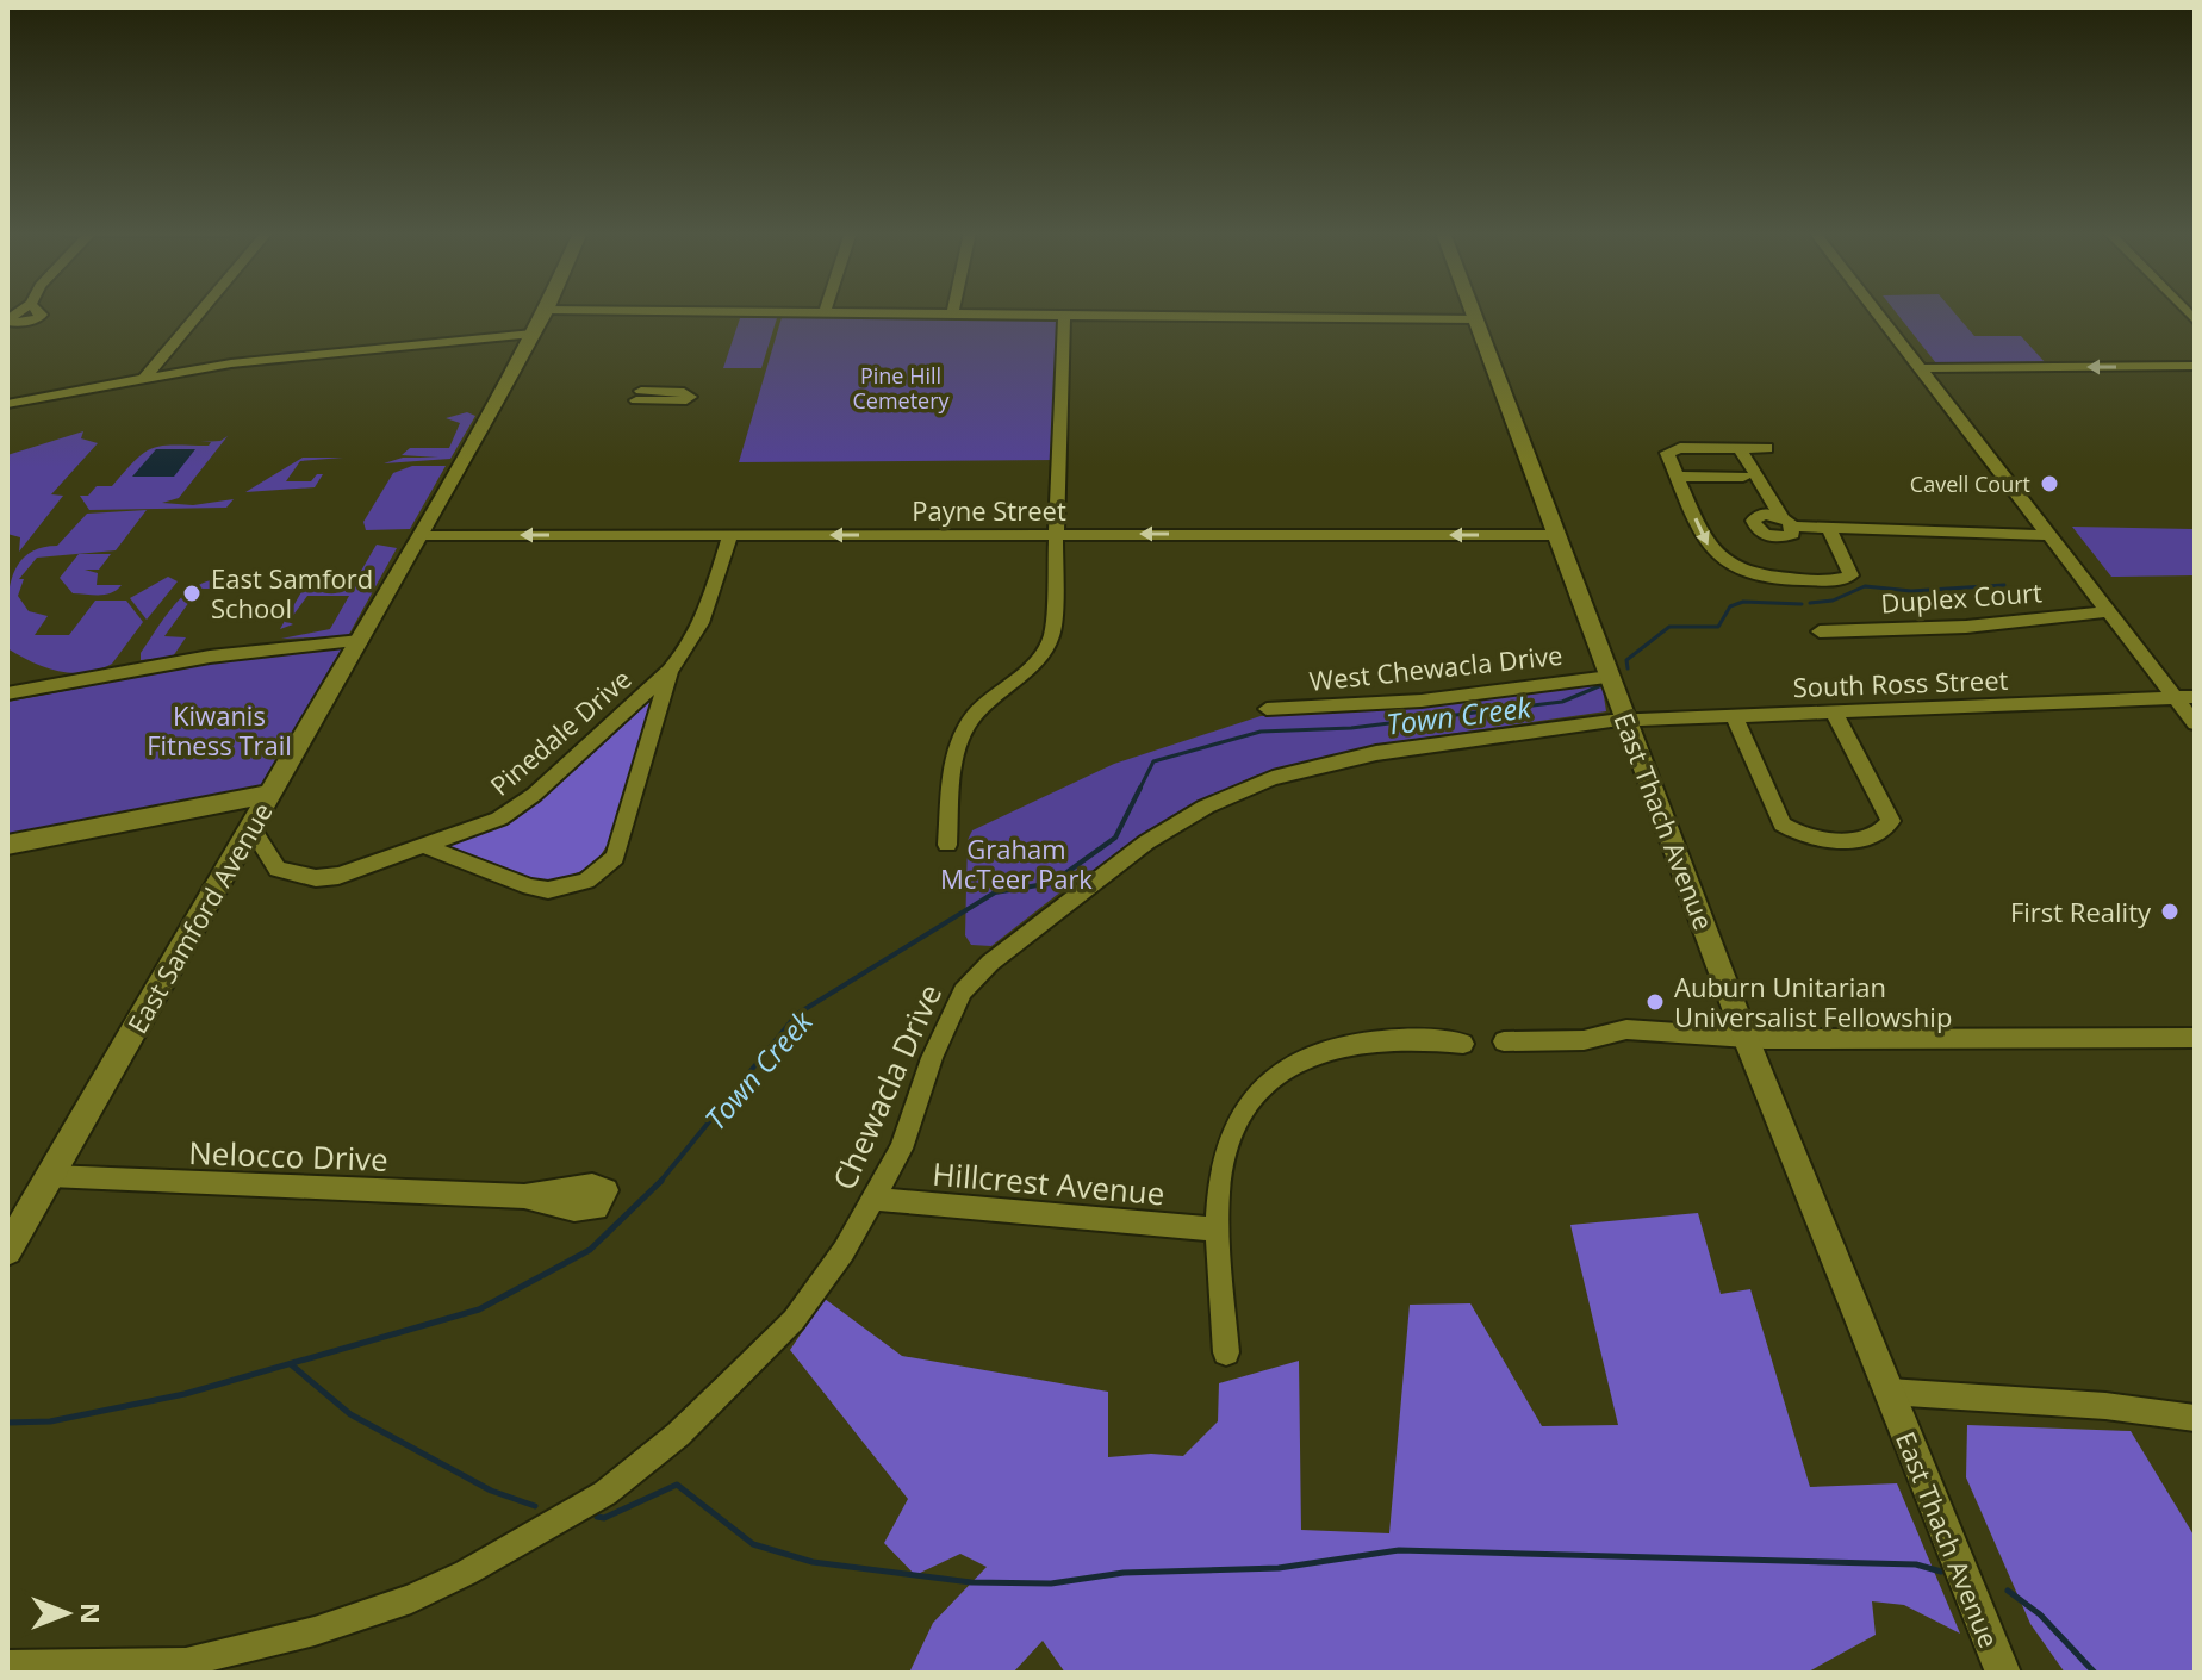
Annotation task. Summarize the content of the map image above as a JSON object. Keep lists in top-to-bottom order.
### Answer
{
  "streets": {
    "street": [
      "Payne Street",
      "Duplex Court",
      "West Chewacla Drive",
      "South Ross Street",
      "Pinedale Drive",
      "East Thach Avenue",
      "East Samford Avenue",
      "Chewacla Drive",
      "Nelocco Drive",
      "Hillcrest Avenue"
    ]
  },
  "crossings": [
    ["Payne Street", "Pinedale Drive"],
    ["Payne Street", "East Thach Avenue"],
    ["Payne Street", "East Samford Avenue"],
    ["West Chewacla Drive", "East Thach Avenue"],
    ["South Ross Street", "East Thach Avenue"],
    ["South Ross Street", "Chewacla Drive"],
    ["Pinedale Drive", "East Samford Avenue"],
    ["East Thach Avenue", "Chewacla Drive"],
    ["East Samford Avenue", "Nelocco Drive"],
    ["Chewacla Drive", "Hillcrest Avenue"]
  ],
  "one_way": ["Payne Street"],
  "water": ["Town Creek"],
  "parks": ["Pine Hill Cemetery", "Kiwanis Fitness Trail", "Graham McTeer Park"],
  "places": [
    "Cavell Court",
    "East Samford School",
    "First Reality",
    "Auburn Unitarian Universalist Fellowship"
  ],
  "north": "right"
}
